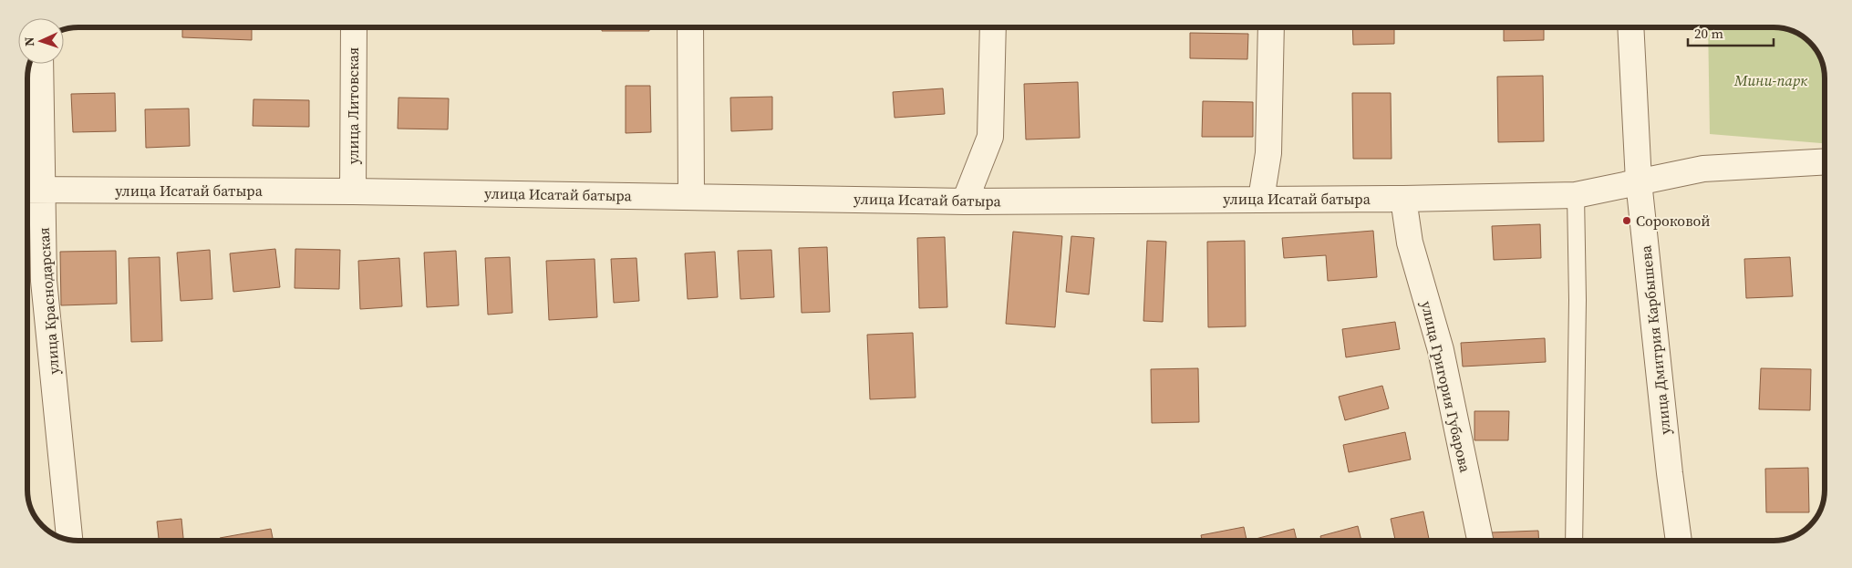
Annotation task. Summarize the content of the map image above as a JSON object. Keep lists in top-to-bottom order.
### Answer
{
  "streets": {
    "street": [
      "улица Литовская",
      "улица Исатай батыра",
      "улица Краснодарская",
      "улица Дмитрия Карбышева",
      "улица Григория Губарова"
    ]
  },
  "crossings": [
    ["улица Литовская", "улица Исатай батыра"],
    ["улица Исатай батыра", "улица Краснодарская"],
    ["улица Исатай батыра", "улица Дмитрия Карбышева"],
    ["улица Исатай батыра", "улица Григория Губарова"]
  ],
  "parks": ["Мини-парк"],
  "places": ["Сороковой"],
  "scale_bar": "20 m",
  "north": "left"
}
